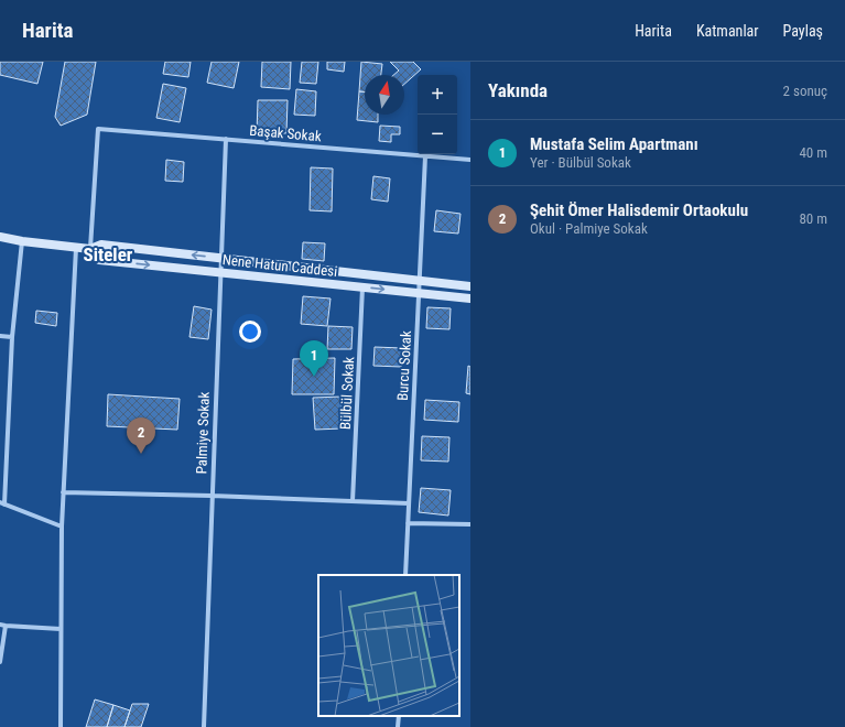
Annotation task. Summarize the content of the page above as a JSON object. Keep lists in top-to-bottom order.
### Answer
{
  "streets": {
    "street": [
      "Başak Sokak",
      "Nene Hatun Caddesi",
      "Burcu Sokak",
      "Bülbül Sokak",
      "Palmiye Sokak"
    ]
  },
  "crossings": [
    ["Başak Sokak", "Nene Hatun Caddesi"],
    ["Başak Sokak", "Burcu Sokak"],
    ["Başak Sokak", "Palmiye Sokak"],
    ["Nene Hatun Caddesi", "Burcu Sokak"],
    ["Nene Hatun Caddesi", "Bülbül Sokak"],
    ["Nene Hatun Caddesi", "Palmiye Sokak"]
  ],
  "districts": ["Siteler"],
  "north": "top",
  "page": {
    "header": "Harita",
    "nav": ["Harita", "Katmanlar", "Paylaş"],
    "heading": ["Yakında", "2 sonuç"],
    "map_buttons": ["+", "−"],
    "list": [
      {
        "mark": "1",
        "name": "Mustafa Selim Apartmanı",
        "note": "Yer · Bülbül Sokak",
        "value": "40 m"
      },
      {
        "mark": "2",
        "name": "Şehit Ömer Halisdemir Ortaokulu",
        "note": "Okul · Palmiye Sokak",
        "value": "80 m"
      }
    ],
    "pins": ["1", "2"]
  }
}
